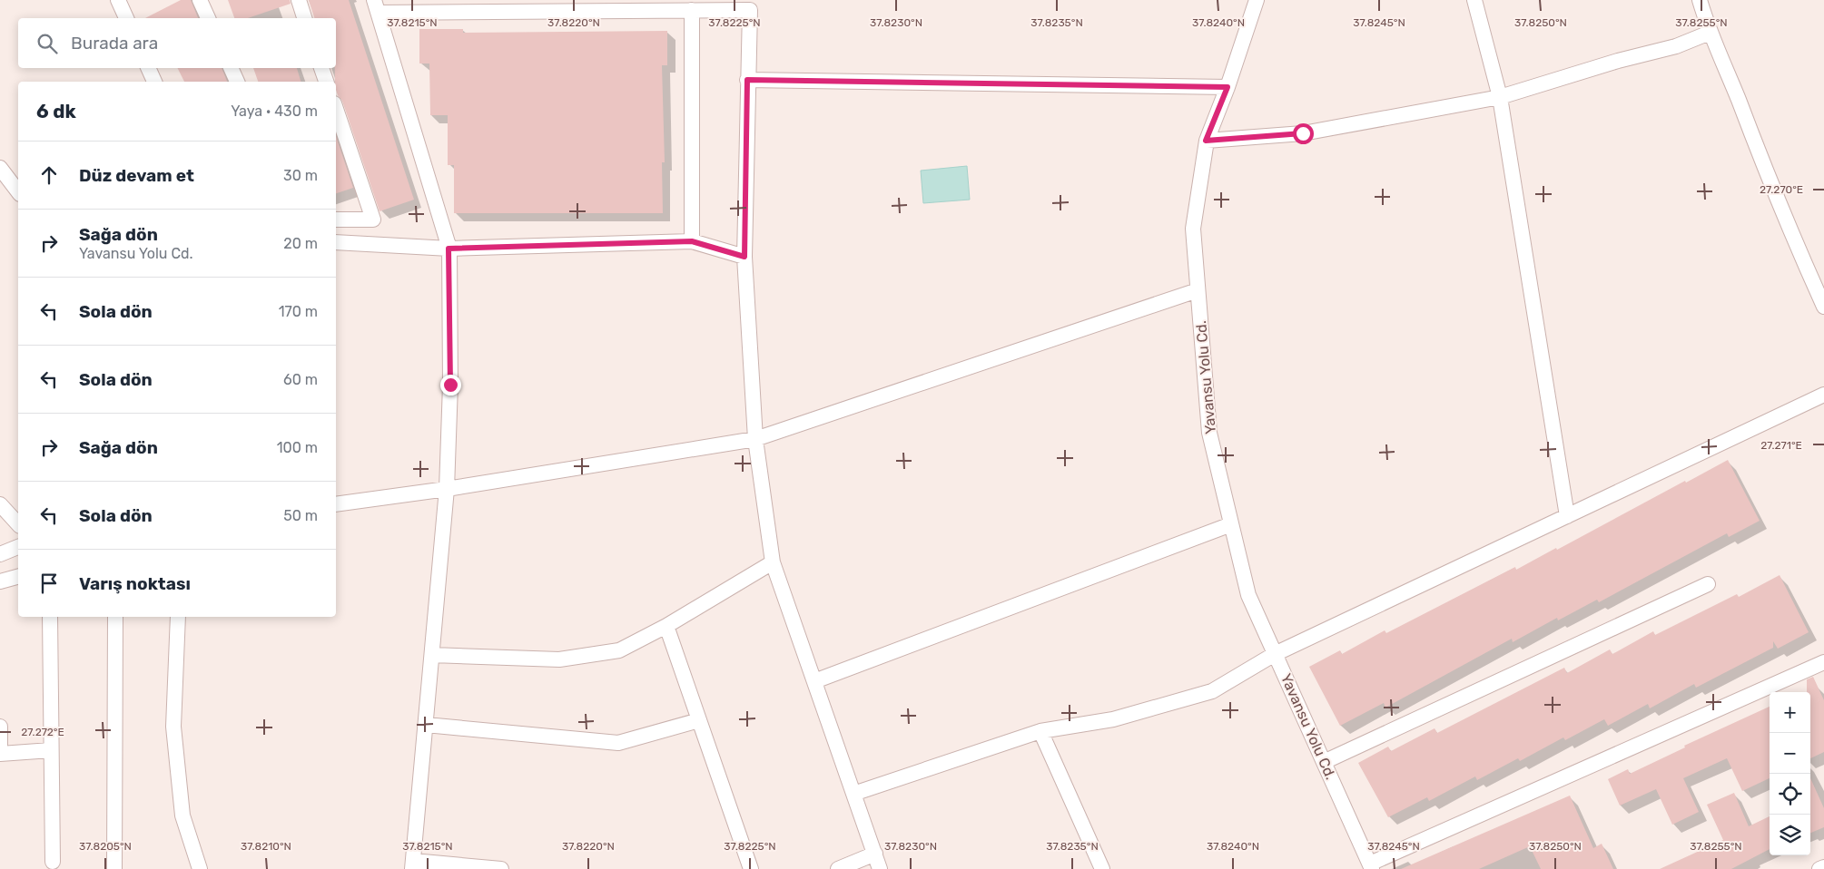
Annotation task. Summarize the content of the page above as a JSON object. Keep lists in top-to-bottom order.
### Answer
{
  "streets": {
    "street": ["Yavansu Yolu Cd."]
  },
  "page": {
    "search": "Burada ara",
    "heading": ["6 dk", "Yaya · 430 m"],
    "list": [
      ["Düz devam et", "30 m"],
      ["Sağa dön", "Yavansu Yolu Cd.", "20 m"],
      ["Sola dön", "170 m"],
      ["Sola dön", "60 m"],
      ["Sağa dön", "100 m"],
      ["Sola dön", "50 m"],
      "Varış noktası"
    ],
    "map_buttons": ["+", "−"]
  },
  "coordinates": [
    "37.8215°N",
    "37.8220°N",
    "37.8225°N",
    "37.8230°N",
    "37.8235°N",
    "37.8240°N",
    "37.8245°N",
    "37.8250°N",
    "37.8255°N",
    "27.270°E",
    "27.271°E",
    "27.272°E",
    "37.8205°N",
    "37.8210°N"
  ]
}
